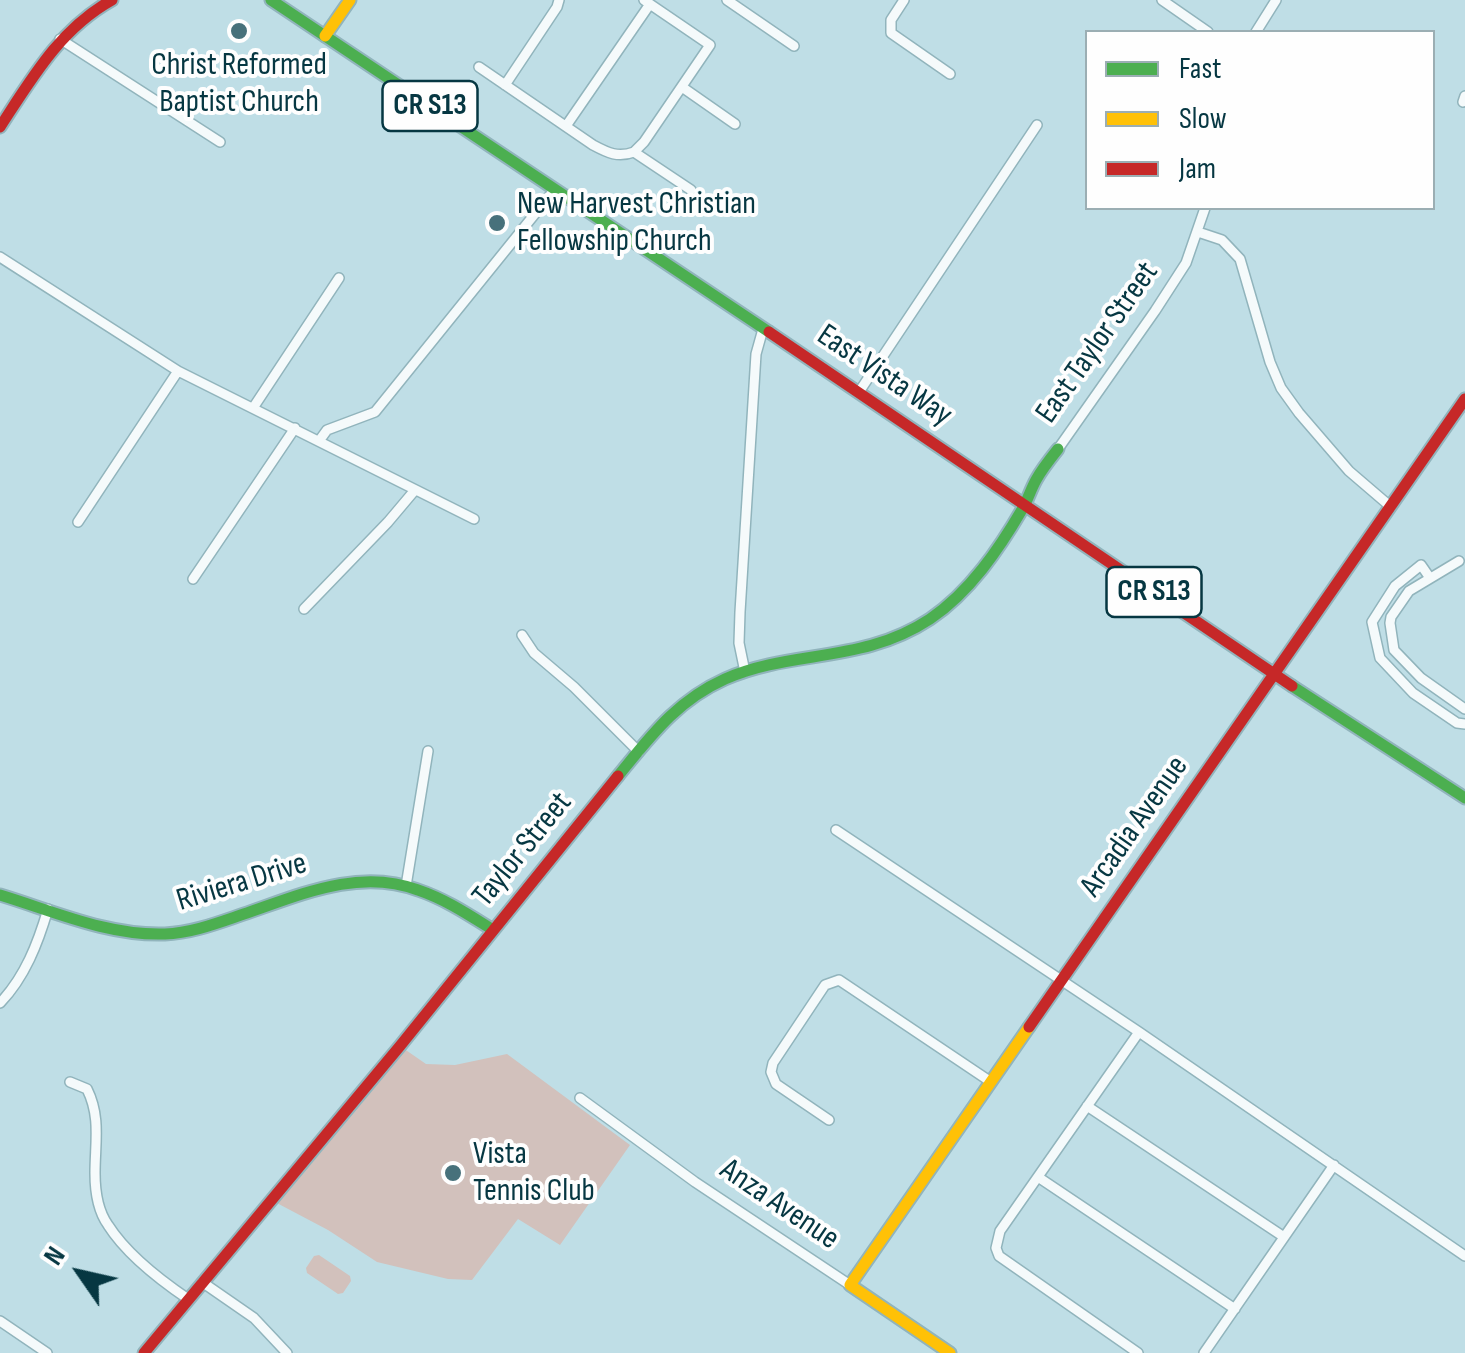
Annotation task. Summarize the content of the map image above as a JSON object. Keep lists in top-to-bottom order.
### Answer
{
  "streets": {
    "main road": [
      "CR S13",
      "East Taylor Street",
      "East Vista Way",
      "Arcadia Avenue",
      "Taylor Street",
      "Riviera Drive",
      "Anza Avenue"
    ]
  },
  "crossings": [
    ["East Taylor Street", "East Vista Way"],
    ["East Taylor Street", "Taylor Street"],
    ["East Vista Way", "Arcadia Avenue"],
    ["East Vista Way", "Taylor Street"],
    ["Arcadia Avenue", "Anza Avenue"],
    ["Taylor Street", "Riviera Drive"]
  ],
  "places": ["Christ Reformed Baptist Church", "New Harvest Christian Fellowship Church", "Vista Tennis Club"],
  "legend": ["Fast", "Slow", "Jam"],
  "north": "top left"
}
